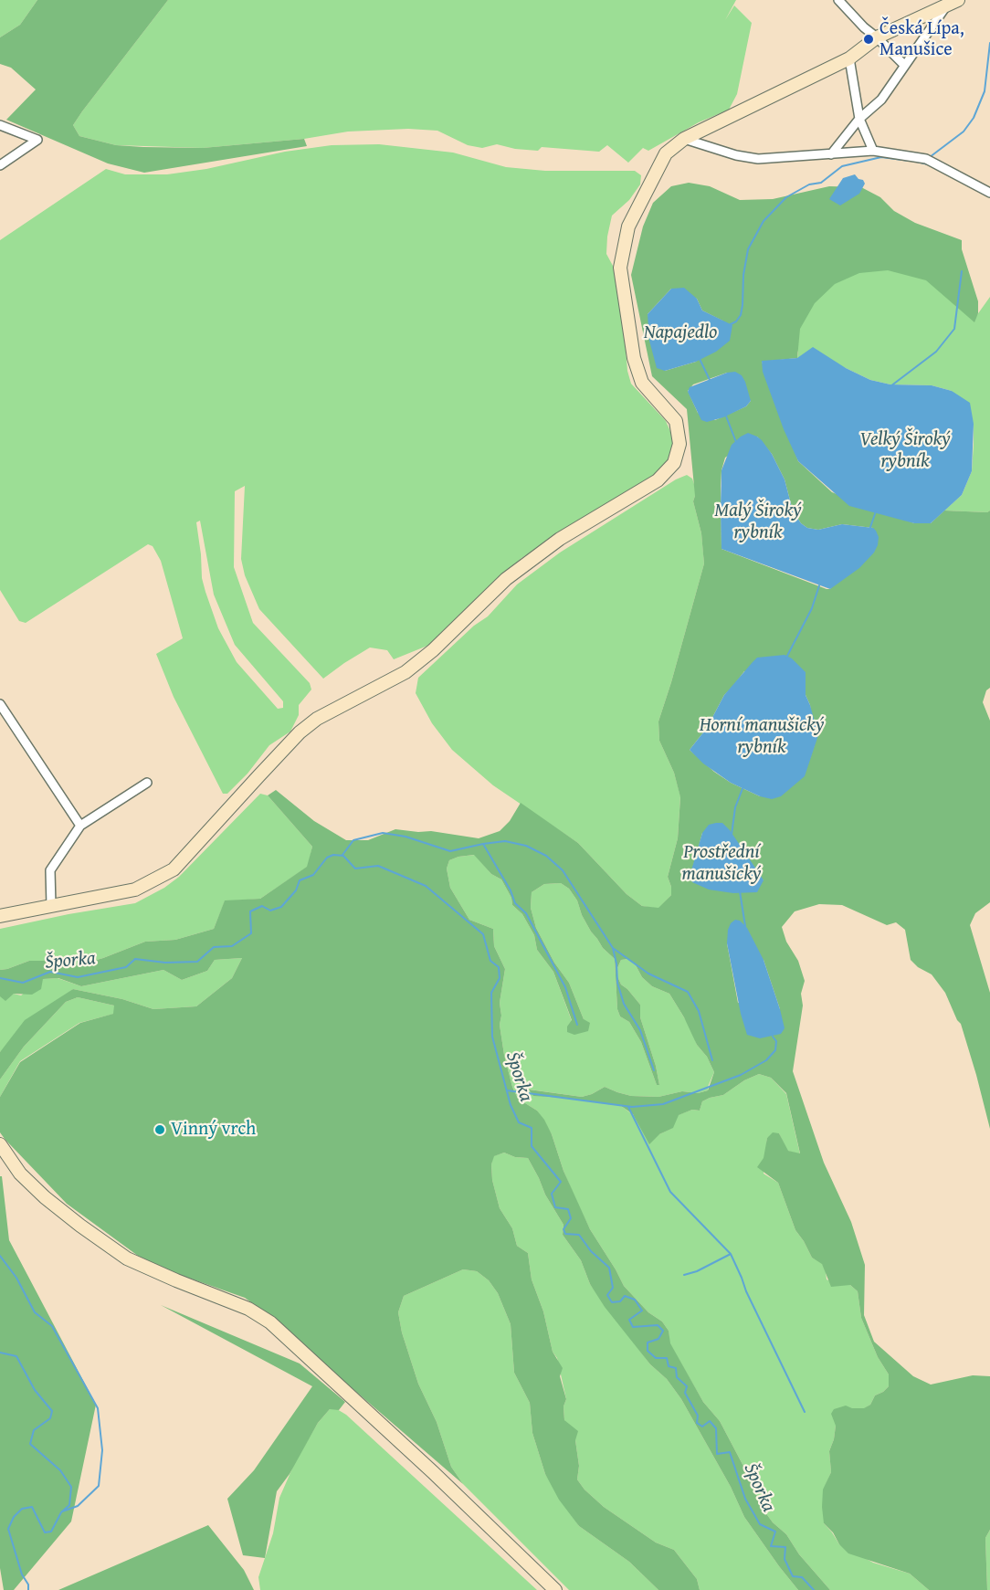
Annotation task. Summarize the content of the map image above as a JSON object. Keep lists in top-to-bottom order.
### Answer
{
  "water": [
    "Napajedlo",
    "Velký Široký rybník",
    "Malý Široký rybník",
    "Horní manušický rybník",
    "Prostřední manušický",
    "Šporka"
  ],
  "places": ["Česká Lípa, Manušice", "Vinný vrch"]
}
